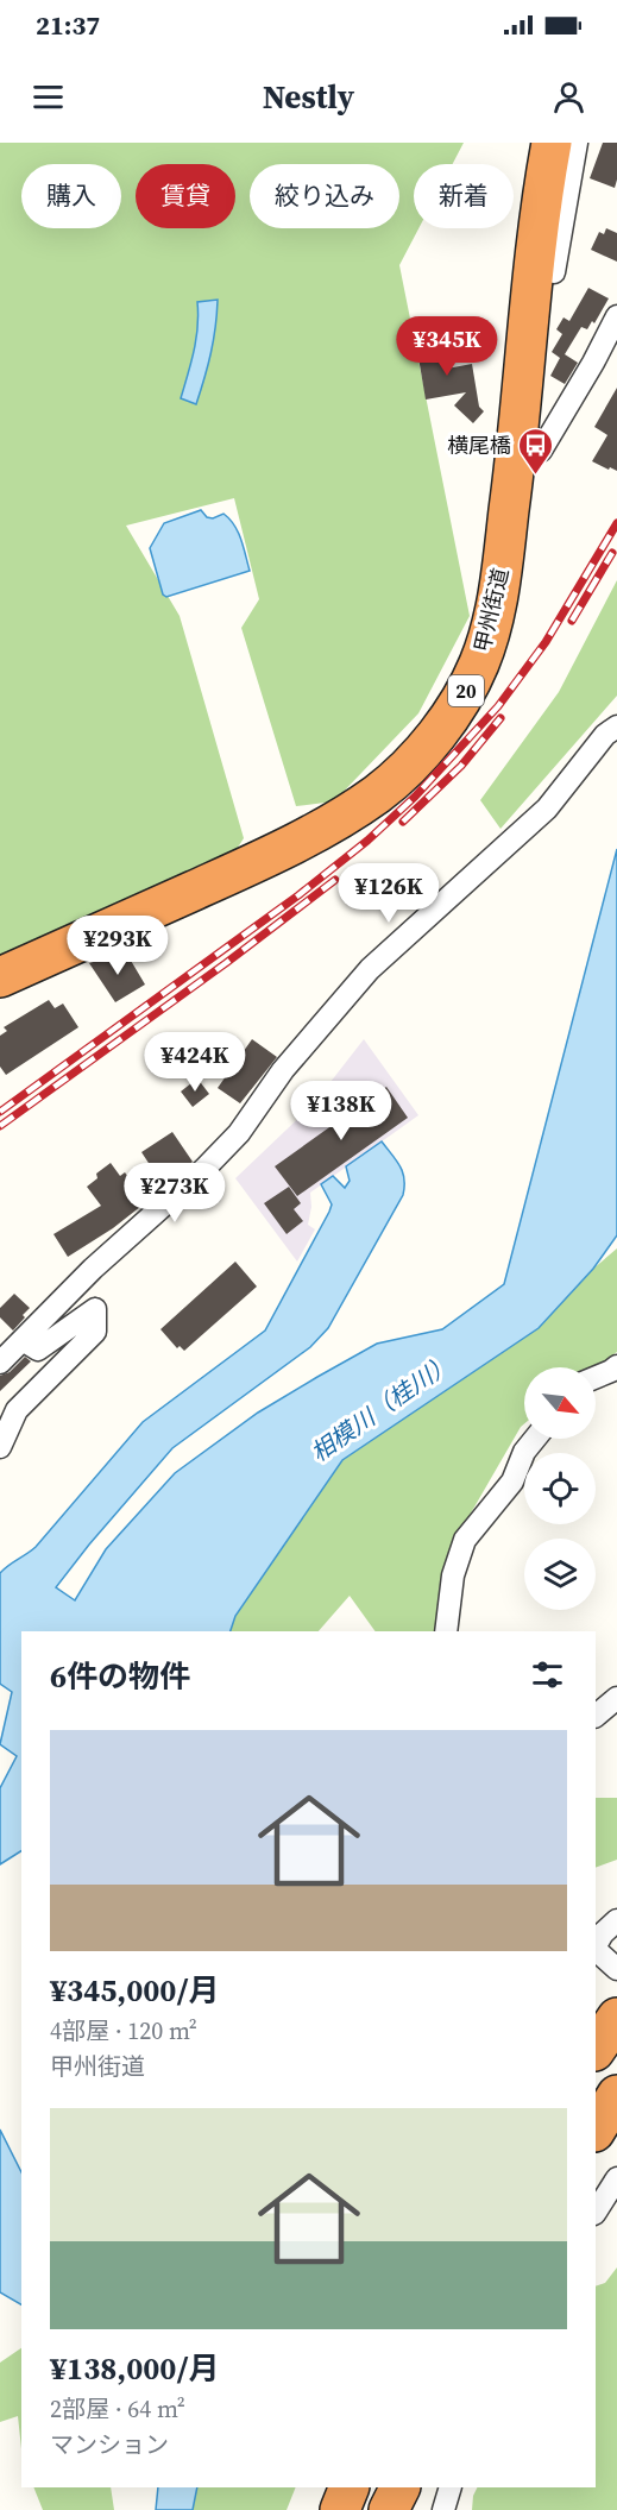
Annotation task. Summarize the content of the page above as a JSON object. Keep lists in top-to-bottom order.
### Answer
{
  "streets": {
    "highway": ["甲州街道", "20"]
  },
  "water": ["相模川（桂川）"],
  "places": {
    "bus stop": ["横尾橋"]
  },
  "north": "bottom right",
  "page": {
    "status": "21:37",
    "header": "Nestly",
    "chip": [
      "購入",
      "賃貸",
      "絞り込み",
      "新着"
    ],
    "price": [
      "¥345K",
      "¥126K",
      "¥293K",
      "¥424K",
      "¥138K",
      "¥273K"
    ],
    "heading": "6件の物件",
    "list": [
      {
        "name": "¥345,000/月",
        "note": "4部屋 · 120 m² · 甲州街道"
      },
      {
        "name": "¥138,000/月",
        "note": "2部屋 · 64 m² · マンション"
      }
    ]
  }
}
